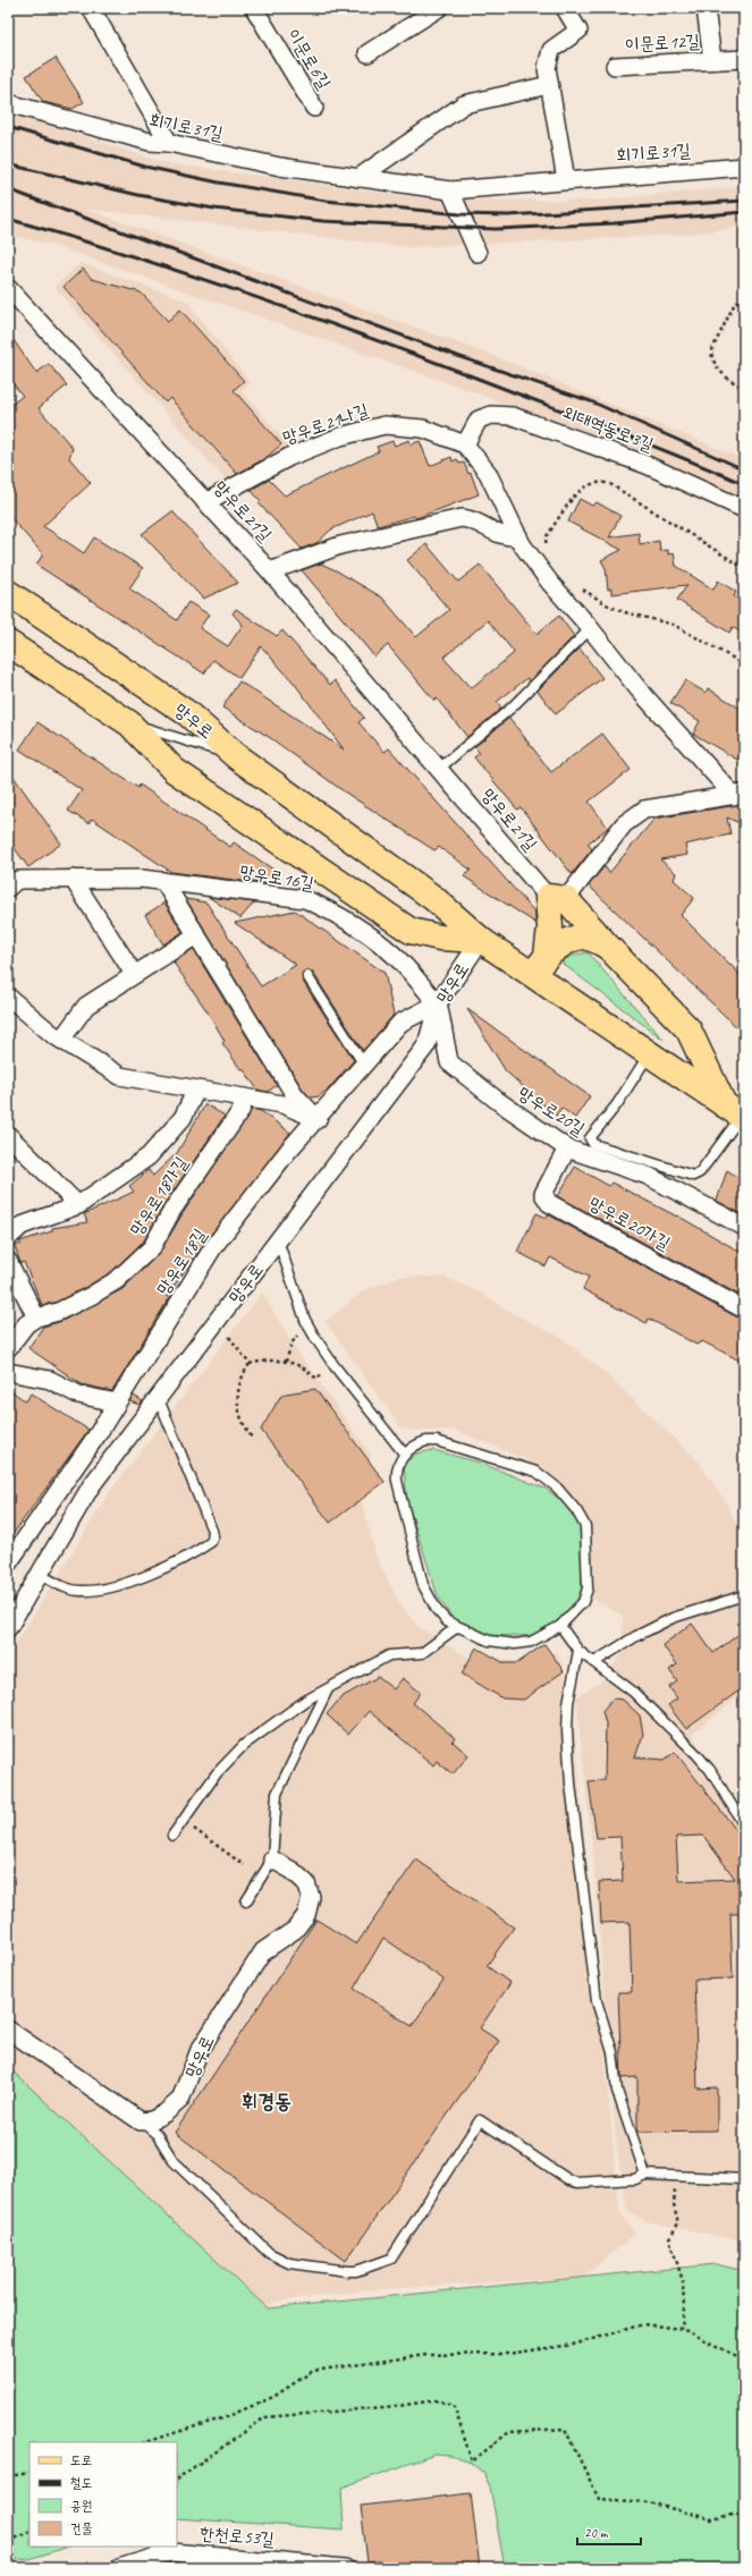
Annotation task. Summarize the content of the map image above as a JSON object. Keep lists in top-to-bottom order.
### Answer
{
  "streets": {
    "main road": ["망우로"],
    "street": [
      "이문로12길",
      "이문로6길",
      "회기로31길",
      "망우로21나길",
      "외대역동로3길",
      "망우로21길",
      "망우로16길",
      "망우로20길",
      "망우로18가길",
      "망우로20가길",
      "망우로18길",
      "한천로53길"
    ]
  },
  "crossings": [
    ["망우로21나길", "외대역동로3길"],
    ["망우로21나길", "망우로21길"],
    ["망우로", "망우로16길"],
    ["망우로", "망우로20길"],
    ["망우로", "망우로18길"],
    ["망우로16길", "망우로20길"],
    ["망우로16길", "망우로18길"],
    ["망우로20길", "망우로20가길"],
    ["망우로20길", "망우로18길"]
  ],
  "districts": ["휘경동"],
  "legend": [
    "도로",
    "철도",
    "공원",
    "건물"
  ],
  "scale_bar": "20 m"
}
